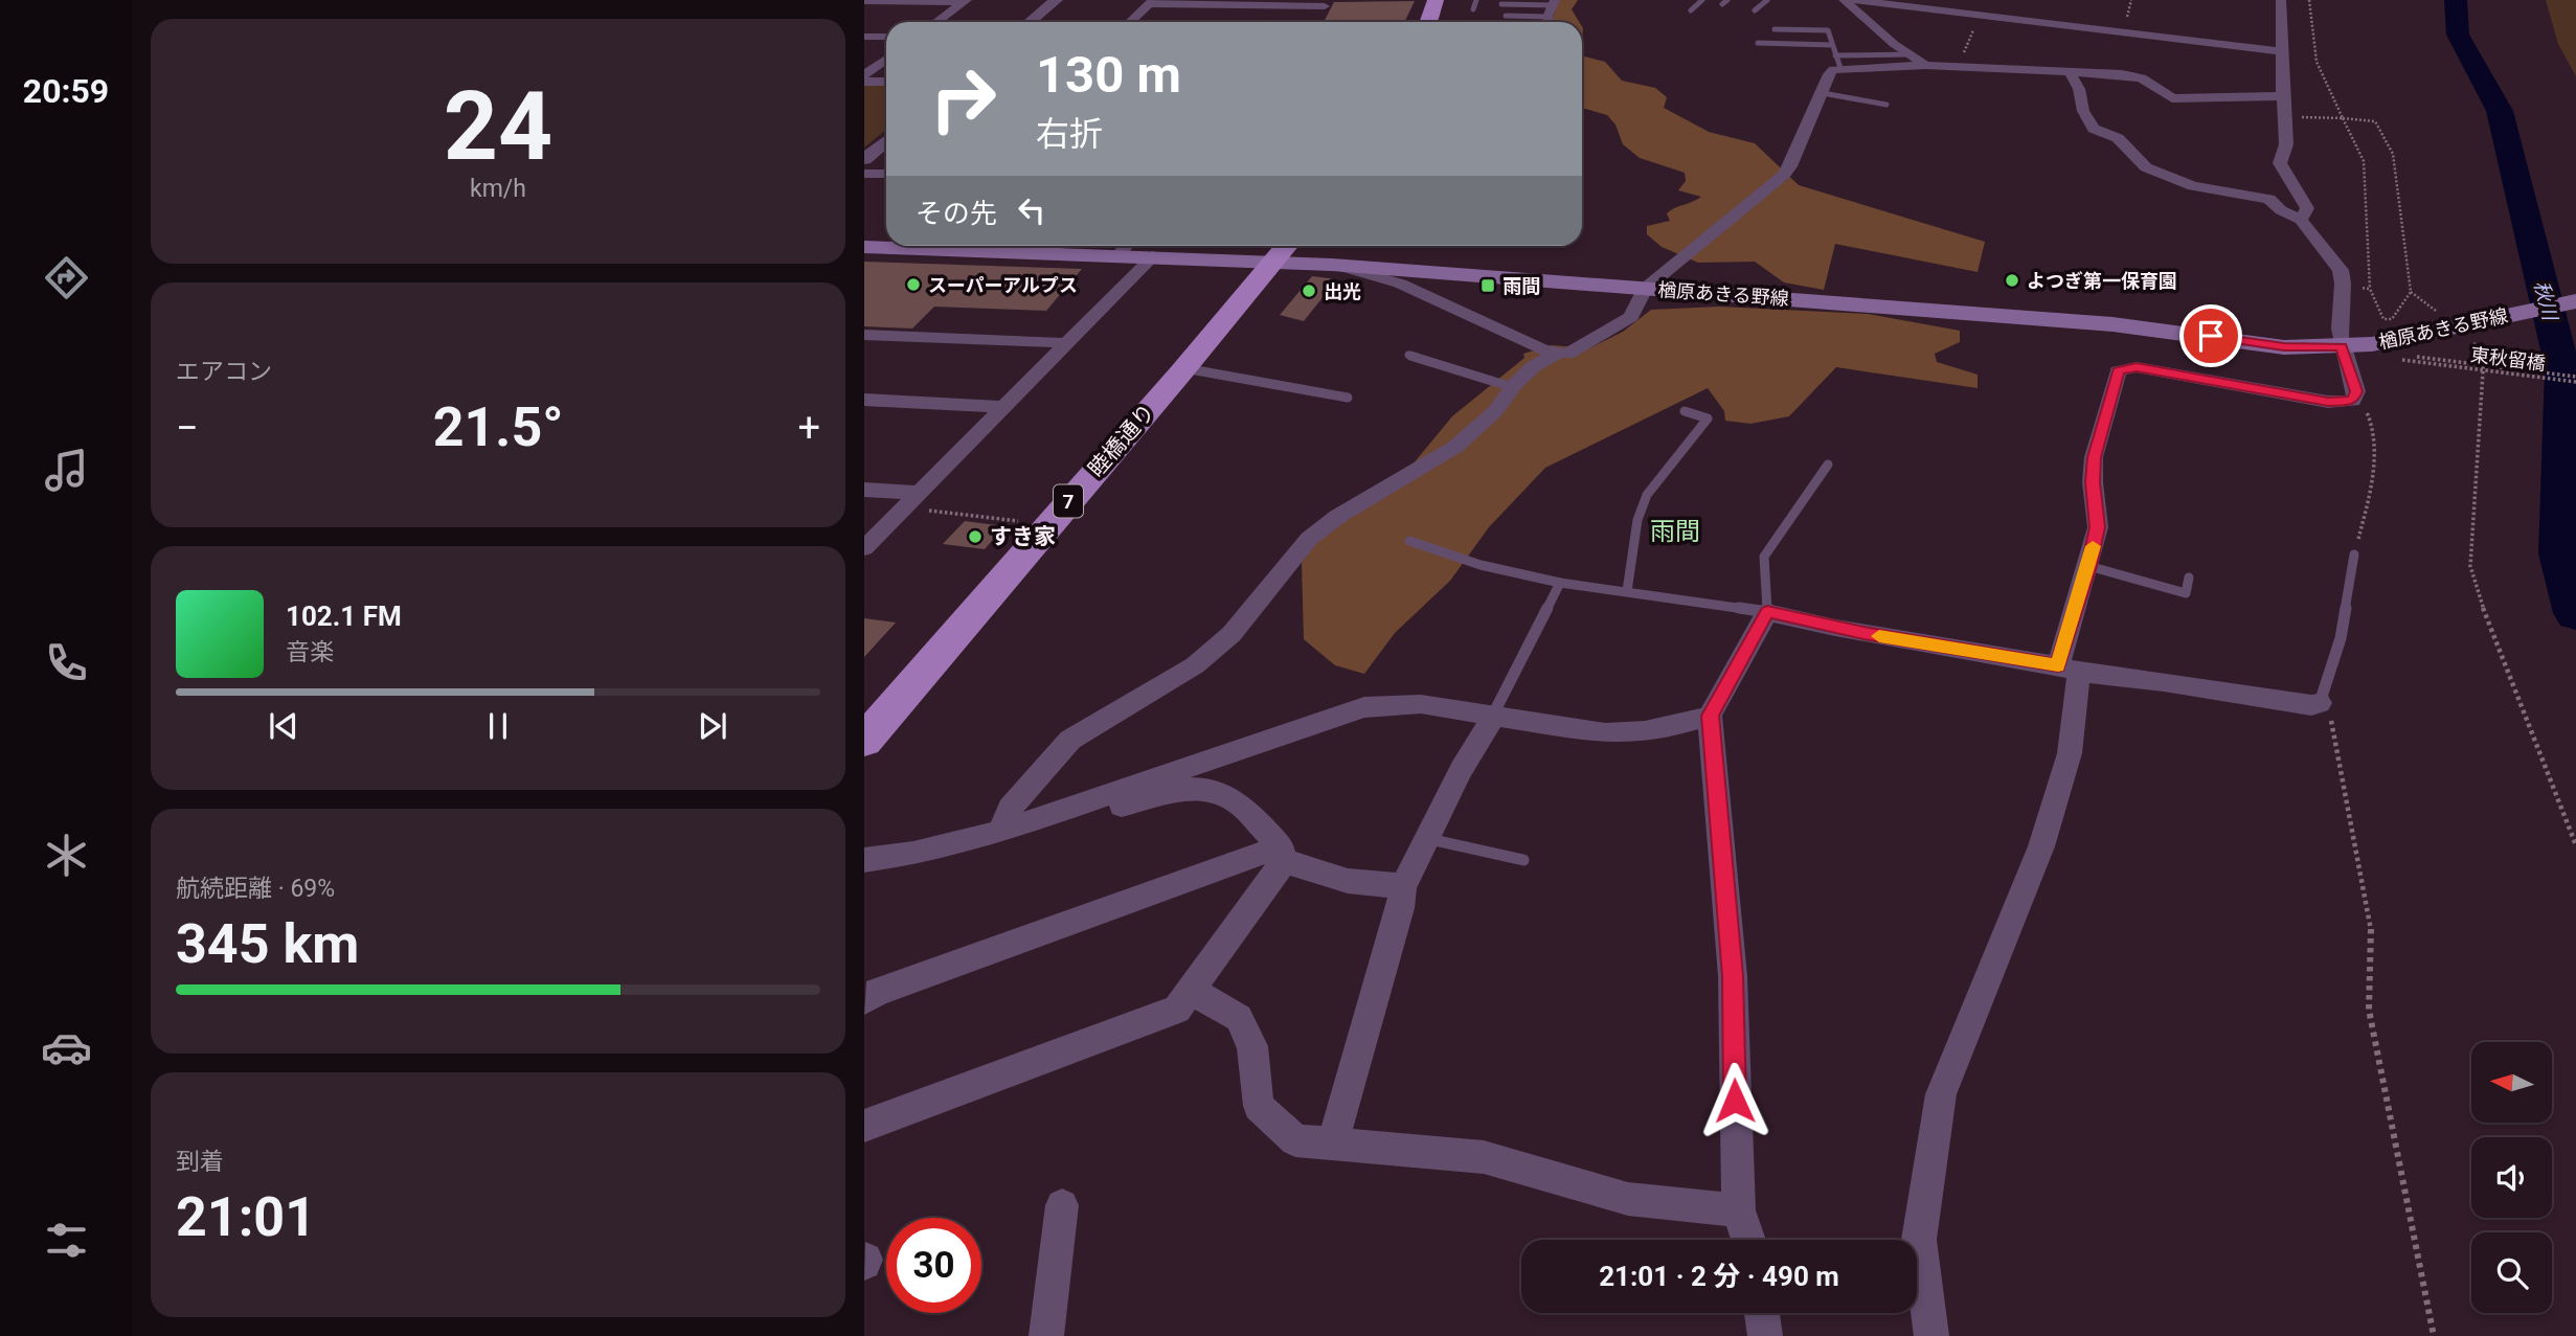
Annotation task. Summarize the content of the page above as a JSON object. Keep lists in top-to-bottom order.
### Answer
{
  "streets": {
    "main road": ["楢原あきる野線", "睦橋通り", "7"],
    "path": ["東秋留橋"]
  },
  "crossings": [
    ["楢原あきる野線", "東秋留橋"],
    ["楢原あきる野線", "睦橋通り"]
  ],
  "districts": ["雨間"],
  "water": ["秋川"],
  "places": {
    "other": [
      "よつぎ第一保育園",
      "スーパーアルプス",
      "出光",
      "すき家"
    ],
    "transit": ["雨間"]
  },
  "north": "left",
  "page": {
    "tabs": "20:59",
    "tile": [
      ["24", "km/h"],
      "エアコン",
      ["航続距離 · 69%", "345 km"],
      ["到着", "21:01"]
    ],
    "turn": ["130 m", "右折"],
    "then": "その先",
    "heat": ["−", "21.5°", "+"],
    "song": ["102.1 FM", "音楽"],
    "limit": "30",
    "trip": "21:01 · 2 分 · 490 m"
  }
}
